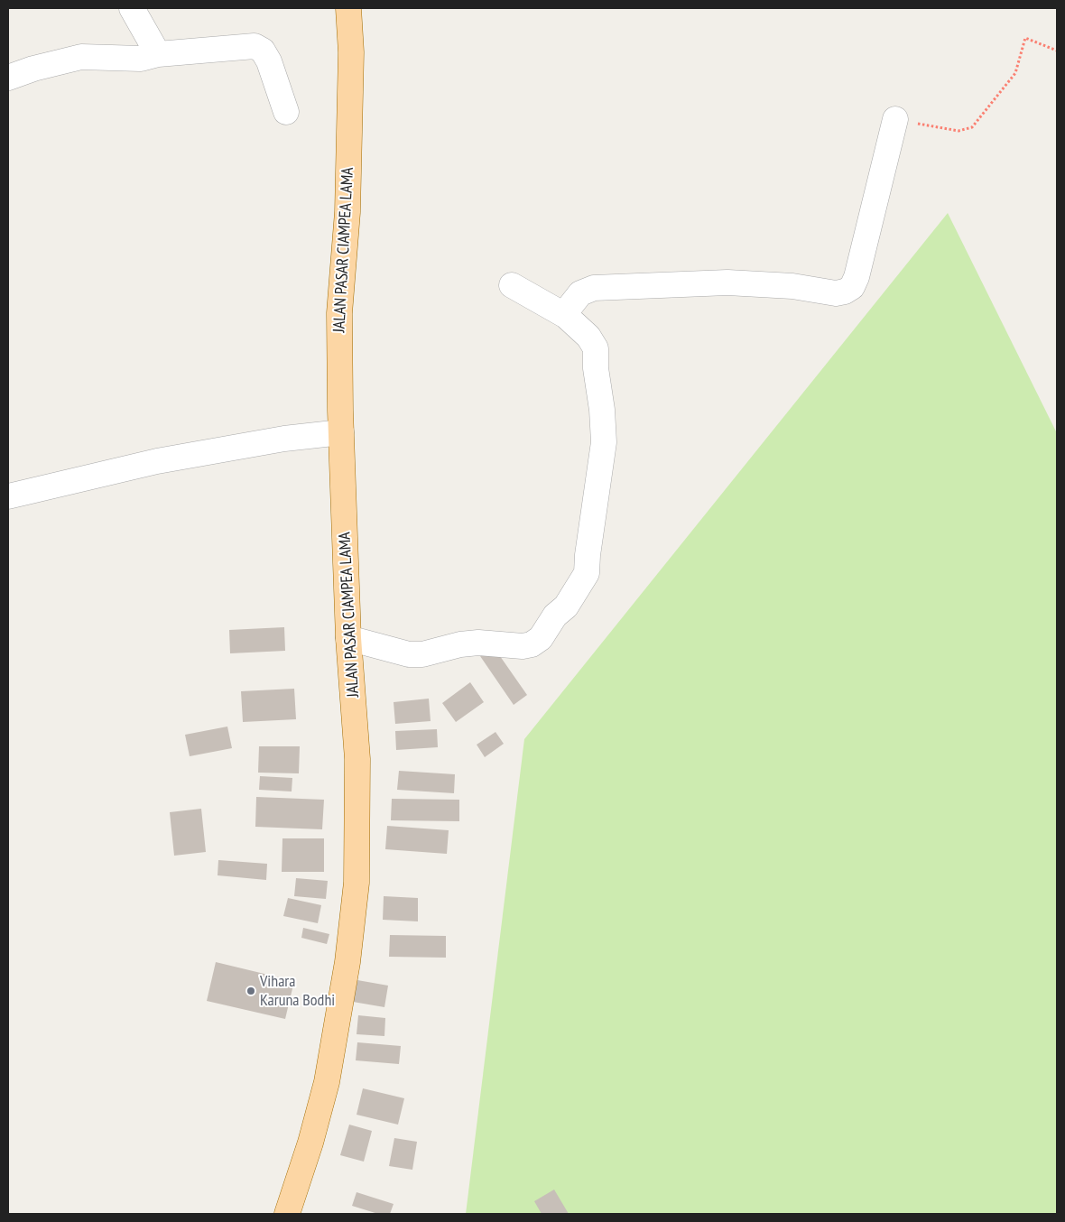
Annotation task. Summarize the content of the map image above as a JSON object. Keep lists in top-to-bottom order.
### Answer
{
  "streets": {
    "main road": ["JALAN PASAR CIAMPEA LAMA"]
  },
  "places": ["Vihara Karuna Bodhi"]
}
